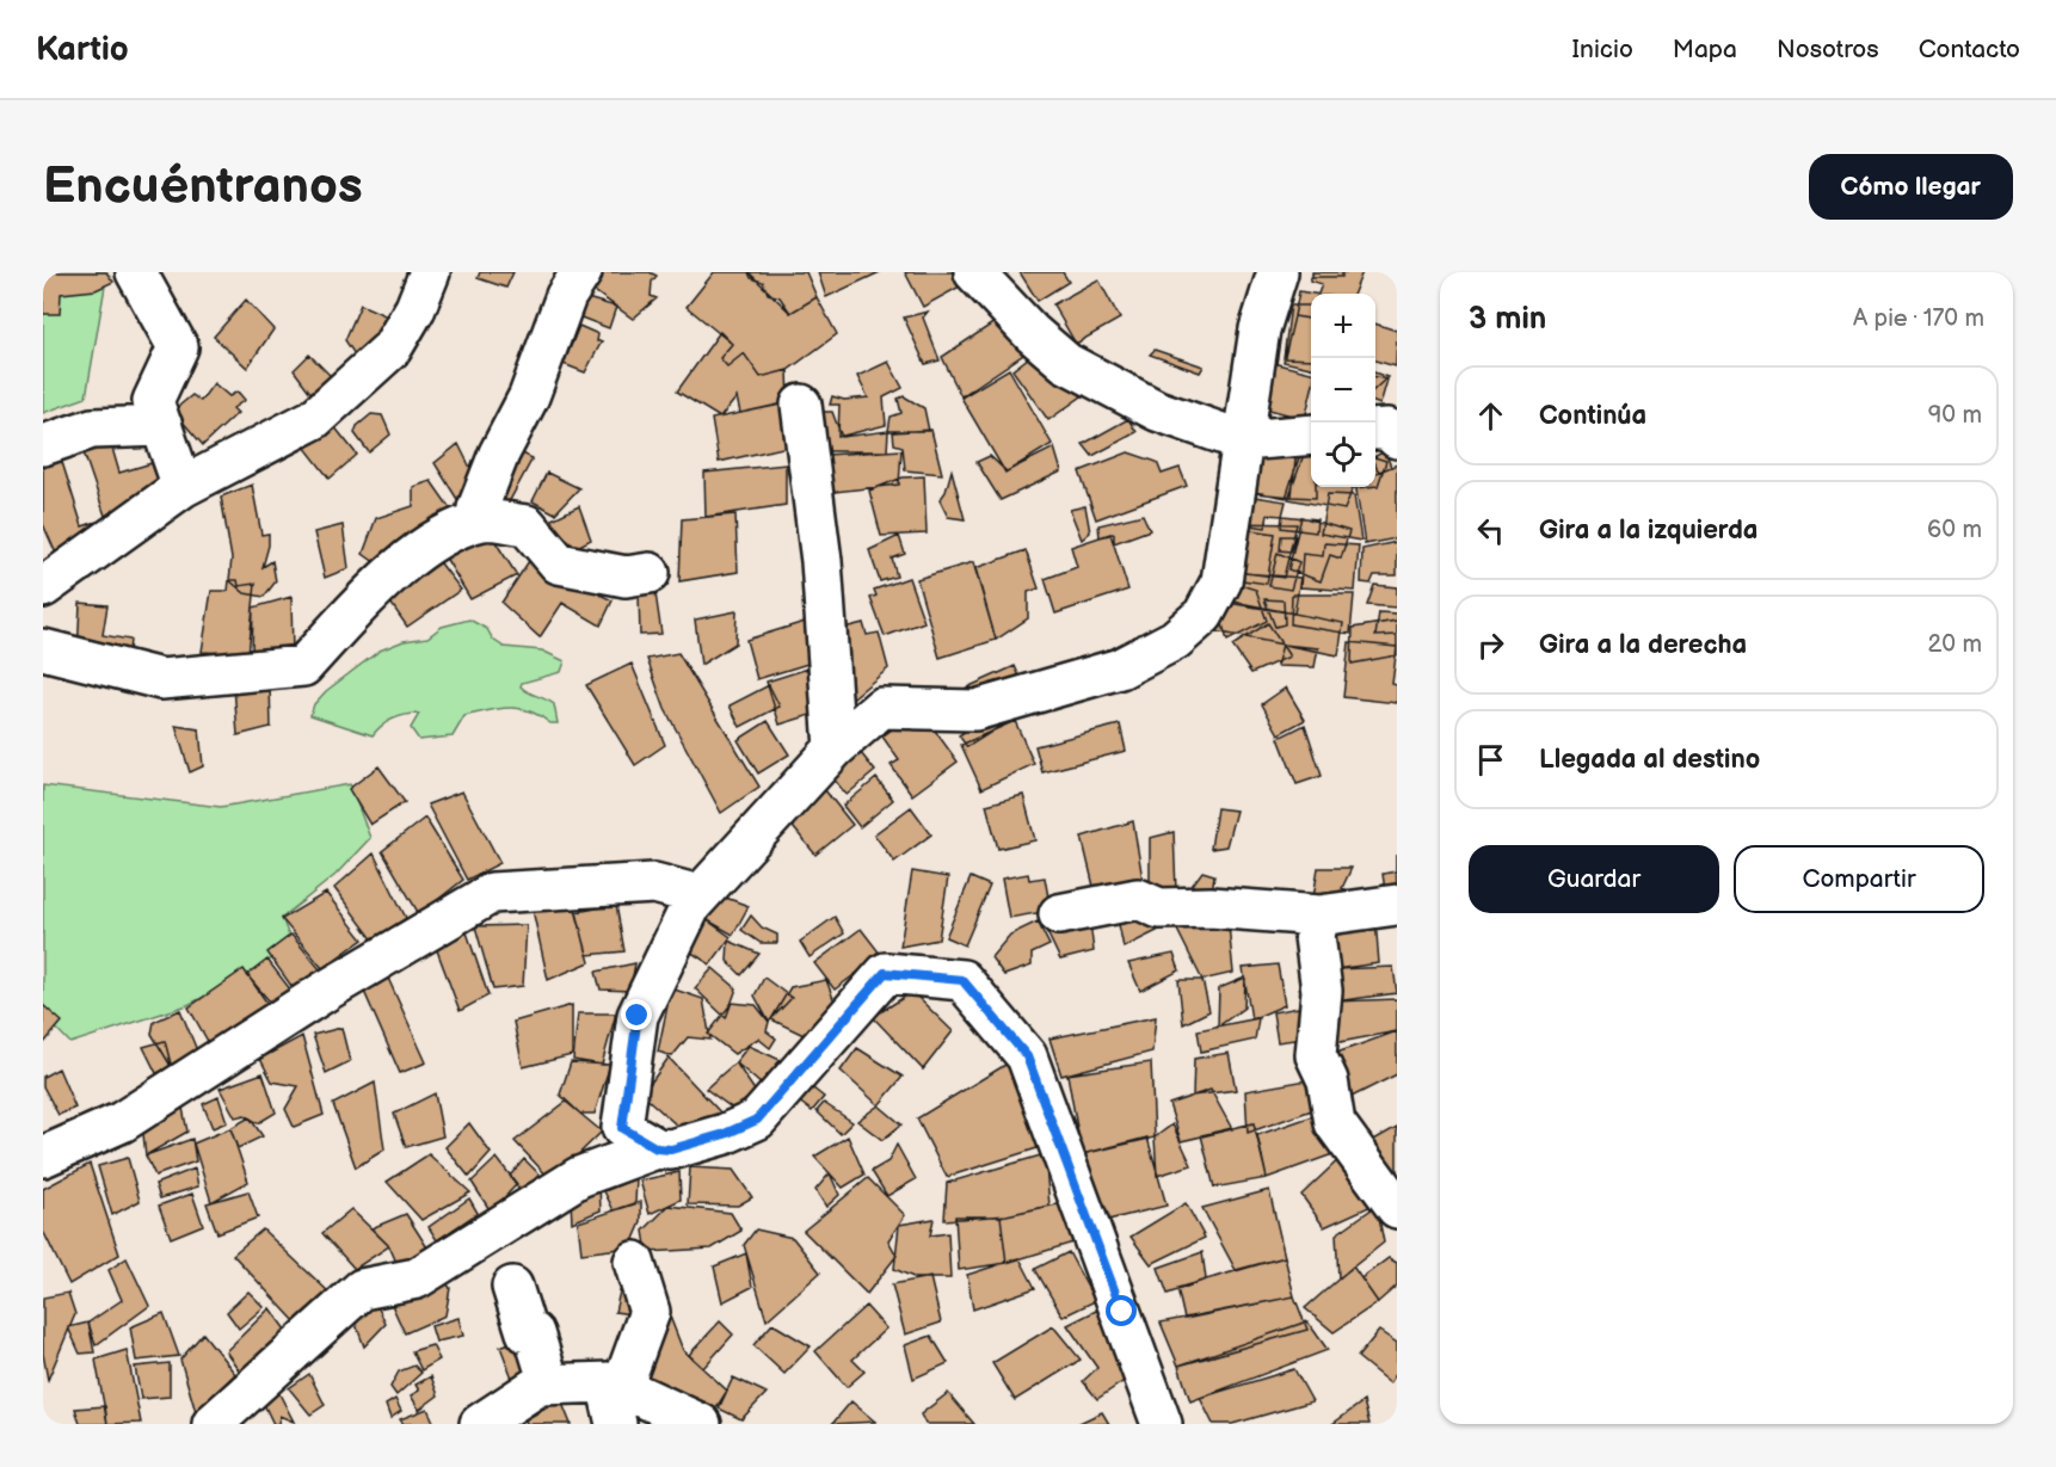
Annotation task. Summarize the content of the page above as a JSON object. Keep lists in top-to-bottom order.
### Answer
{
  "page": {
    "header": "Kartio",
    "nav": [
      "Inicio",
      "Mapa",
      "Nosotros",
      "Contacto"
    ],
    "buttons": [
      "Cómo llegar",
      ["Guardar", "Compartir"]
    ],
    "title": "Encuéntranos",
    "heading": ["3 min", "A pie · 170 m"],
    "map_buttons": ["+", "−"],
    "list": [
      ["Continúa", "90 m"],
      ["Gira a la izquierda", "60 m"],
      ["Gira a la derecha", "20 m"],
      "Llegada al destino"
    ]
  }
}
